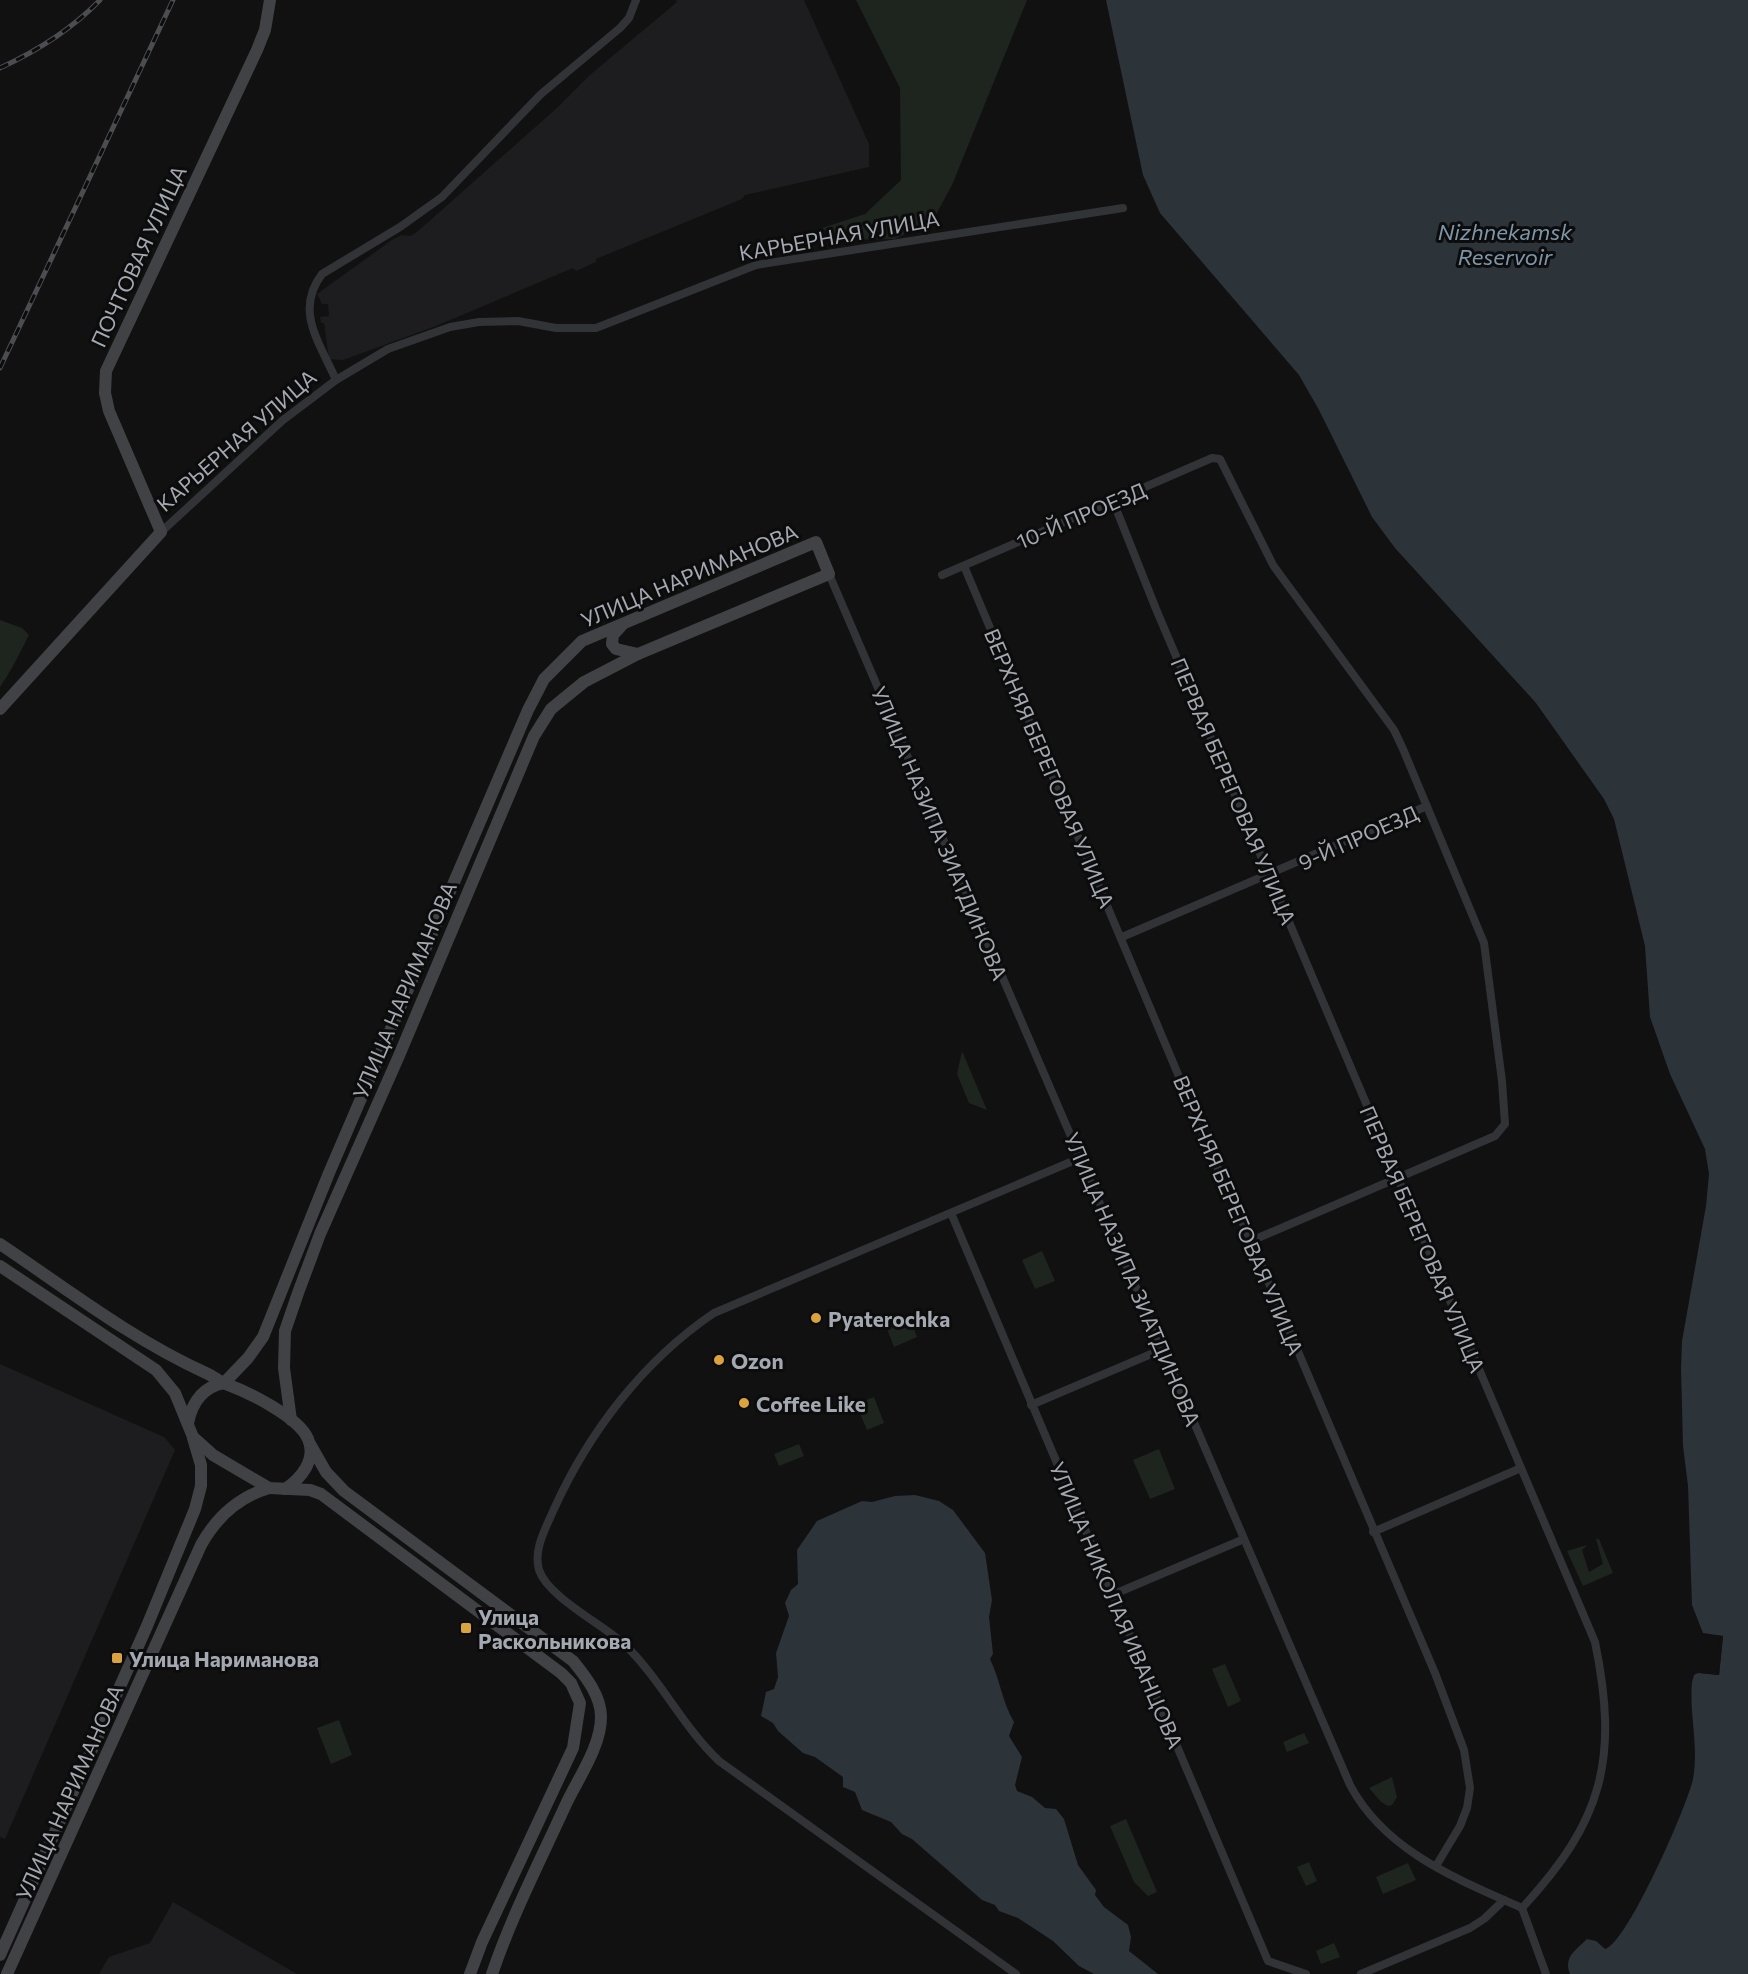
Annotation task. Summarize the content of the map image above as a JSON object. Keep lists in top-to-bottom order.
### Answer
{
  "streets": {
    "main road": ["КАРЬЕРНАЯ УЛИЦА", "ПОЧТОВАЯ УЛИЦА", "УЛИЦА НАРИМАНОВА"],
    "street": [
      "10-Й ПРОЕЗД",
      "ВЕРХНЯЯ БЕРЕГОВАЯ УЛИЦА",
      "ПЕРВАЯ БЕРЕГОВАЯ УЛИЦА",
      "УЛИЦА НАЗИПА ЗИАТДИНОВА",
      "9-Й ПРОЕЗД",
      "УЛИЦА НИКОЛАЯ ИВАНЦОВА"
    ]
  },
  "crossings": [
    ["КАРЬЕРНАЯ УЛИЦА", "ПОЧТОВАЯ УЛИЦА"],
    ["10-Й ПРОЕЗД", "ВЕРХНЯЯ БЕРЕГОВАЯ УЛИЦА"],
    ["10-Й ПРОЕЗД", "ПЕРВАЯ БЕРЕГОВАЯ УЛИЦА"],
    ["10-Й ПРОЕЗД", "9-Й ПРОЕЗД"],
    ["УЛИЦА НАРИМАНОВА", "УЛИЦА НАЗИПА ЗИАТДИНОВА"],
    ["ВЕРХНЯЯ БЕРЕГОВАЯ УЛИЦА", "УЛИЦА НАЗИПА ЗИАТДИНОВА"],
    ["ВЕРХНЯЯ БЕРЕГОВАЯ УЛИЦА", "9-Й ПРОЕЗД"],
    ["ПЕРВАЯ БЕРЕГОВАЯ УЛИЦА", "УЛИЦА НАЗИПА ЗИАТДИНОВА"],
    ["ПЕРВАЯ БЕРЕГОВАЯ УЛИЦА", "9-Й ПРОЕЗД"]
  ],
  "water": ["Nizhnekamsk Reservoir"],
  "places": {
    "other": ["Pyaterochka", "Ozon", "Coffee Like"],
    "transit": ["Улица Раскольникова", "Улица Нариманова"]
  }
}
